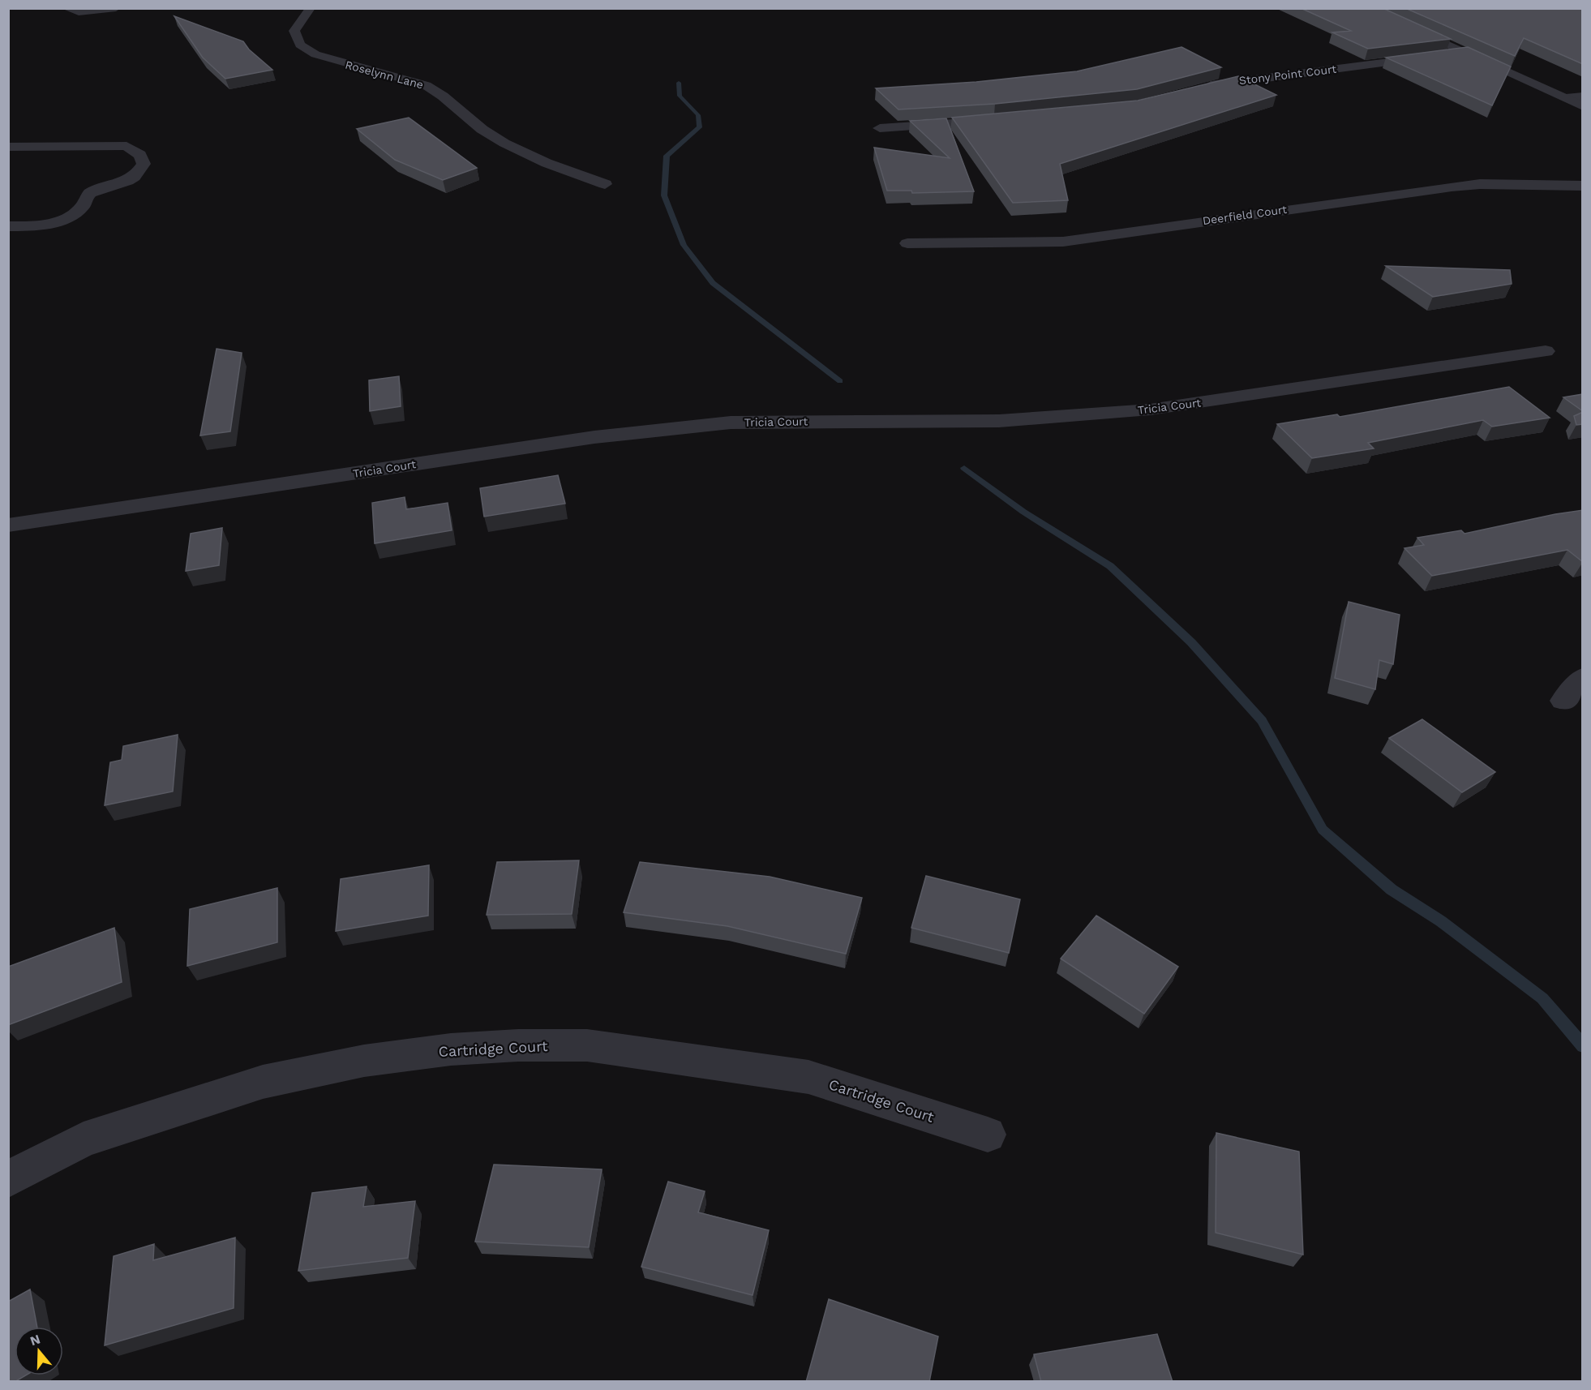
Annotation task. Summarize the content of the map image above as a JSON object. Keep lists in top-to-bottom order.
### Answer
{
  "streets": {
    "street": [
      "Roselynn Lane",
      "Stony Point Court",
      "Deerfield Court",
      "Tricia Court",
      "Cartridge Court"
    ]
  },
  "north": "top"
}
